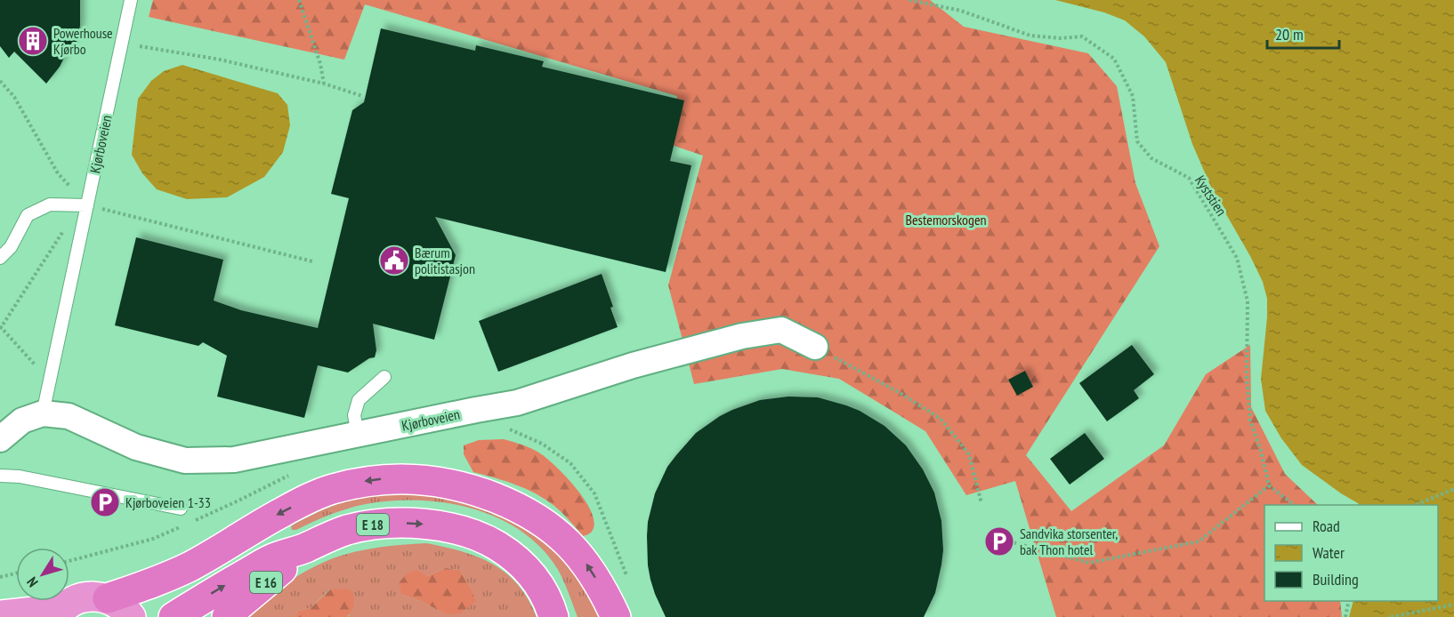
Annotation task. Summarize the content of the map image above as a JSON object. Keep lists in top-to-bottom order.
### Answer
{
  "streets": {
    "highway": ["E 18", "E 16"],
    "street": ["Kjørboveien"],
    "path": ["Kyststien"]
  },
  "crossings": [
    ["E 18", "E 16"]
  ],
  "parks": ["Bestemorskogen"],
  "places": {
    "building": ["Powerhouse Kjørbo"],
    "public building": ["Bærum politistasjon"],
    "parking": ["Kjørboveien 1-33", "Sandvika storsenter, bak Thon hotel"]
  },
  "legend": ["Road", "Water", "Building"],
  "scale_bar": "20 m",
  "north": "bottom left"
}
